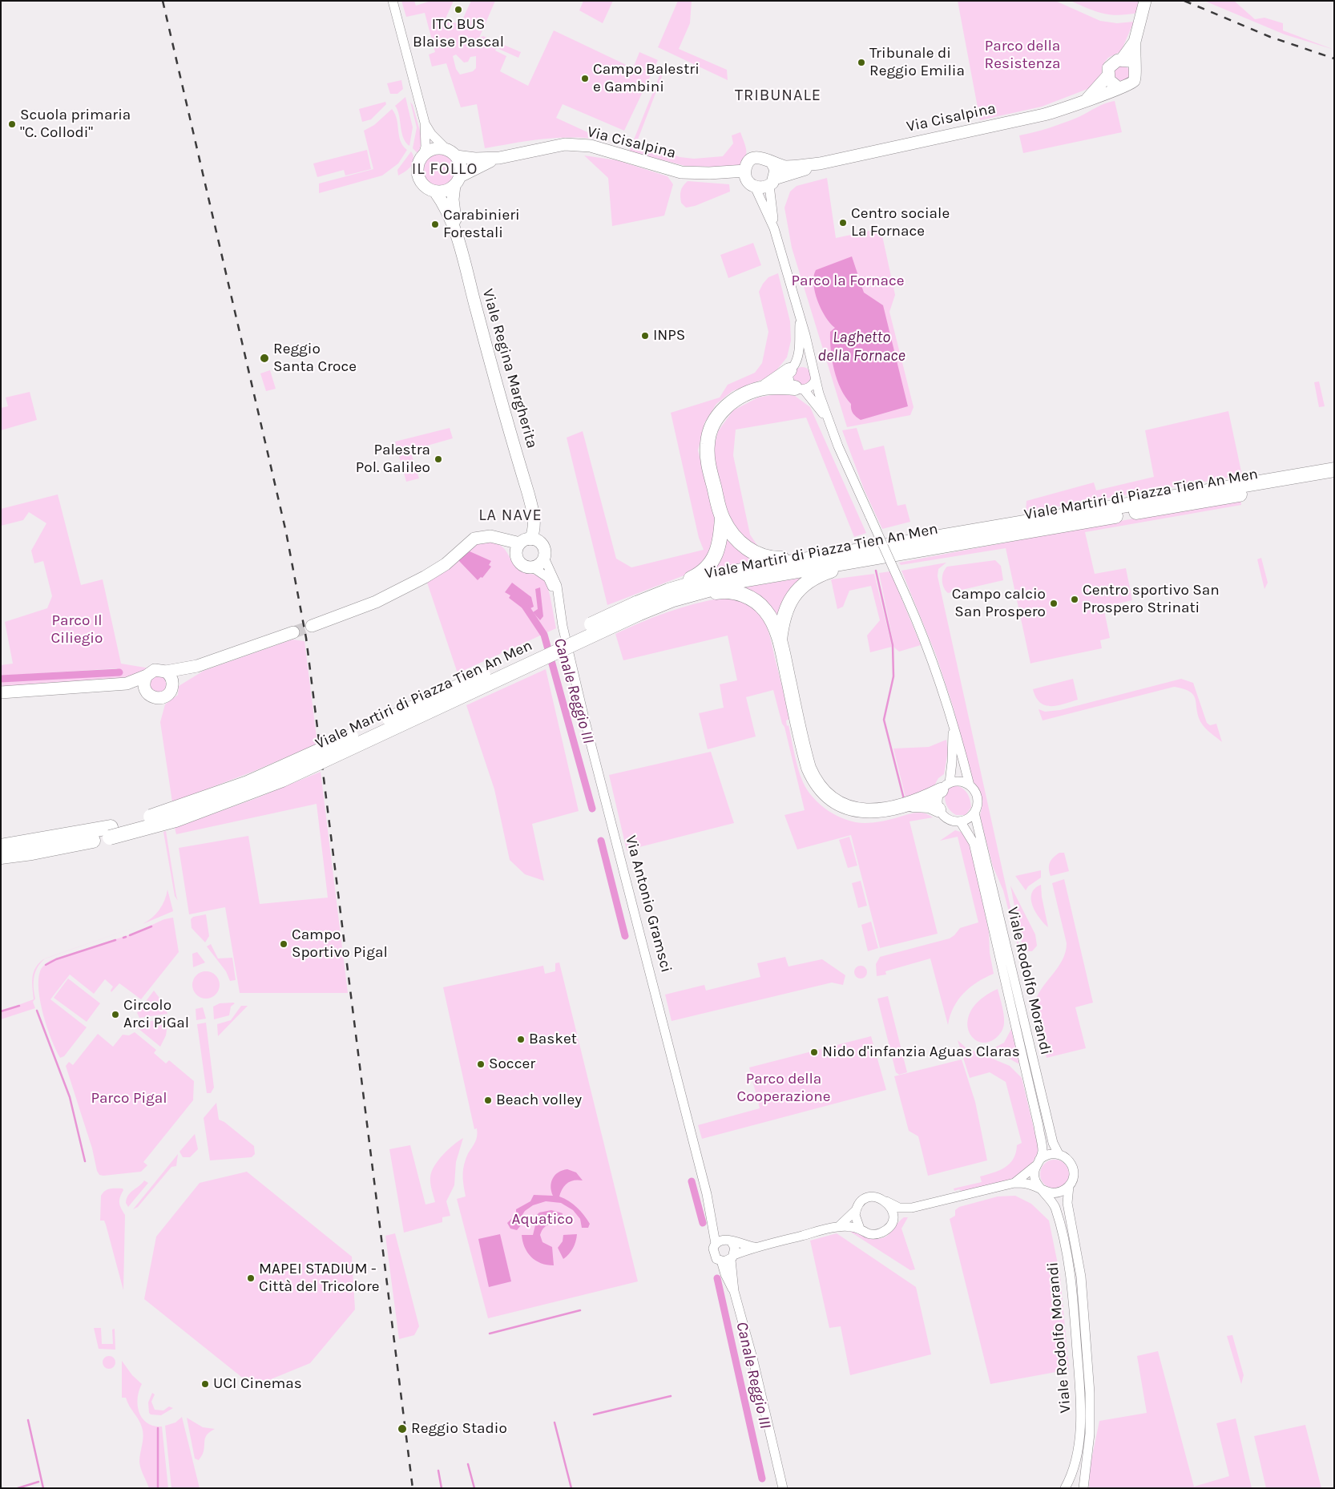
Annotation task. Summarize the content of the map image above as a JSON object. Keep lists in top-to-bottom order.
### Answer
{
  "streets": {
    "highway": ["Viale Martiri di Piazza Tien An Men"],
    "main road": ["Via Cisalpina", "Viale Regina Margherita", "Via Antonio Gramsci"],
    "street": ["Viale Rodolfo Morandi"]
  },
  "crossings": [
    ["Via Cisalpina", "Viale Regina Margherita"],
    ["Via Cisalpina", "Viale Rodolfo Morandi"],
    ["Viale Regina Margherita", "Via Antonio Gramsci"]
  ],
  "districts": ["TRIBUNALE", "IL FOLLO", "LA NAVE"],
  "water": ["Laghetto della Fornace", "Canale Reggio III"],
  "parks": [
    "Parco della Resistenza",
    "Parco la Fornace",
    "Parco Il Ciliegio",
    "Parco della Cooperazione",
    "Parco Pigal",
    "Aquatico"
  ],
  "places": [
    "ITC BUS Blaise Pascal",
    "Tribunale di Reggio Emilia",
    "Campo Balestri e Gambini",
    "Scuola primaria \"C. Collodi\"",
    "Centro sociale La Fornace",
    "Carabinieri Forestali",
    "INPS",
    "Reggio Santa Croce",
    "Palestra Pol. Galileo",
    "Centro sportivo San Prospero Strinati",
    "Campo calcio San Prospero",
    "Campo Sportivo Pigal",
    "Circolo Arci PiGal",
    "Basket",
    "Nido d'infanzia Aguas Claras",
    "Soccer",
    "Beach volley",
    "MAPEI STADIUM - Città del Tricolore",
    "UCI Cinemas",
    "Reggio Stadio"
  ]
}
